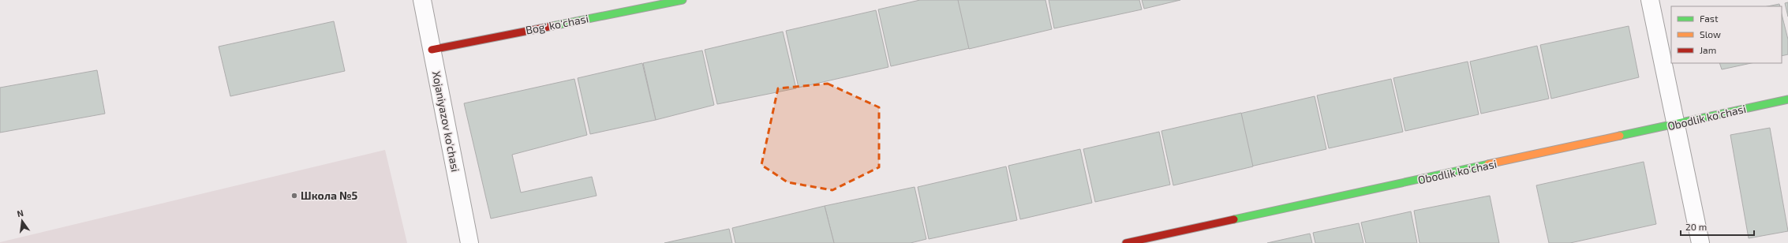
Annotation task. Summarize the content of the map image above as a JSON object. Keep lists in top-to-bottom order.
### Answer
{
  "streets": {
    "street": ["Bog' ko'chasi", "Obodlik ko'chasi", "Xojaniyazov ko'chasi"]
  },
  "crossings": [
    ["Bog' ko'chasi", "Xojaniyazov ko'chasi"]
  ],
  "places": ["Школа №5"],
  "legend": ["Fast", "Slow", "Jam"],
  "scale_bar": "20 m",
  "north": "top"
}
